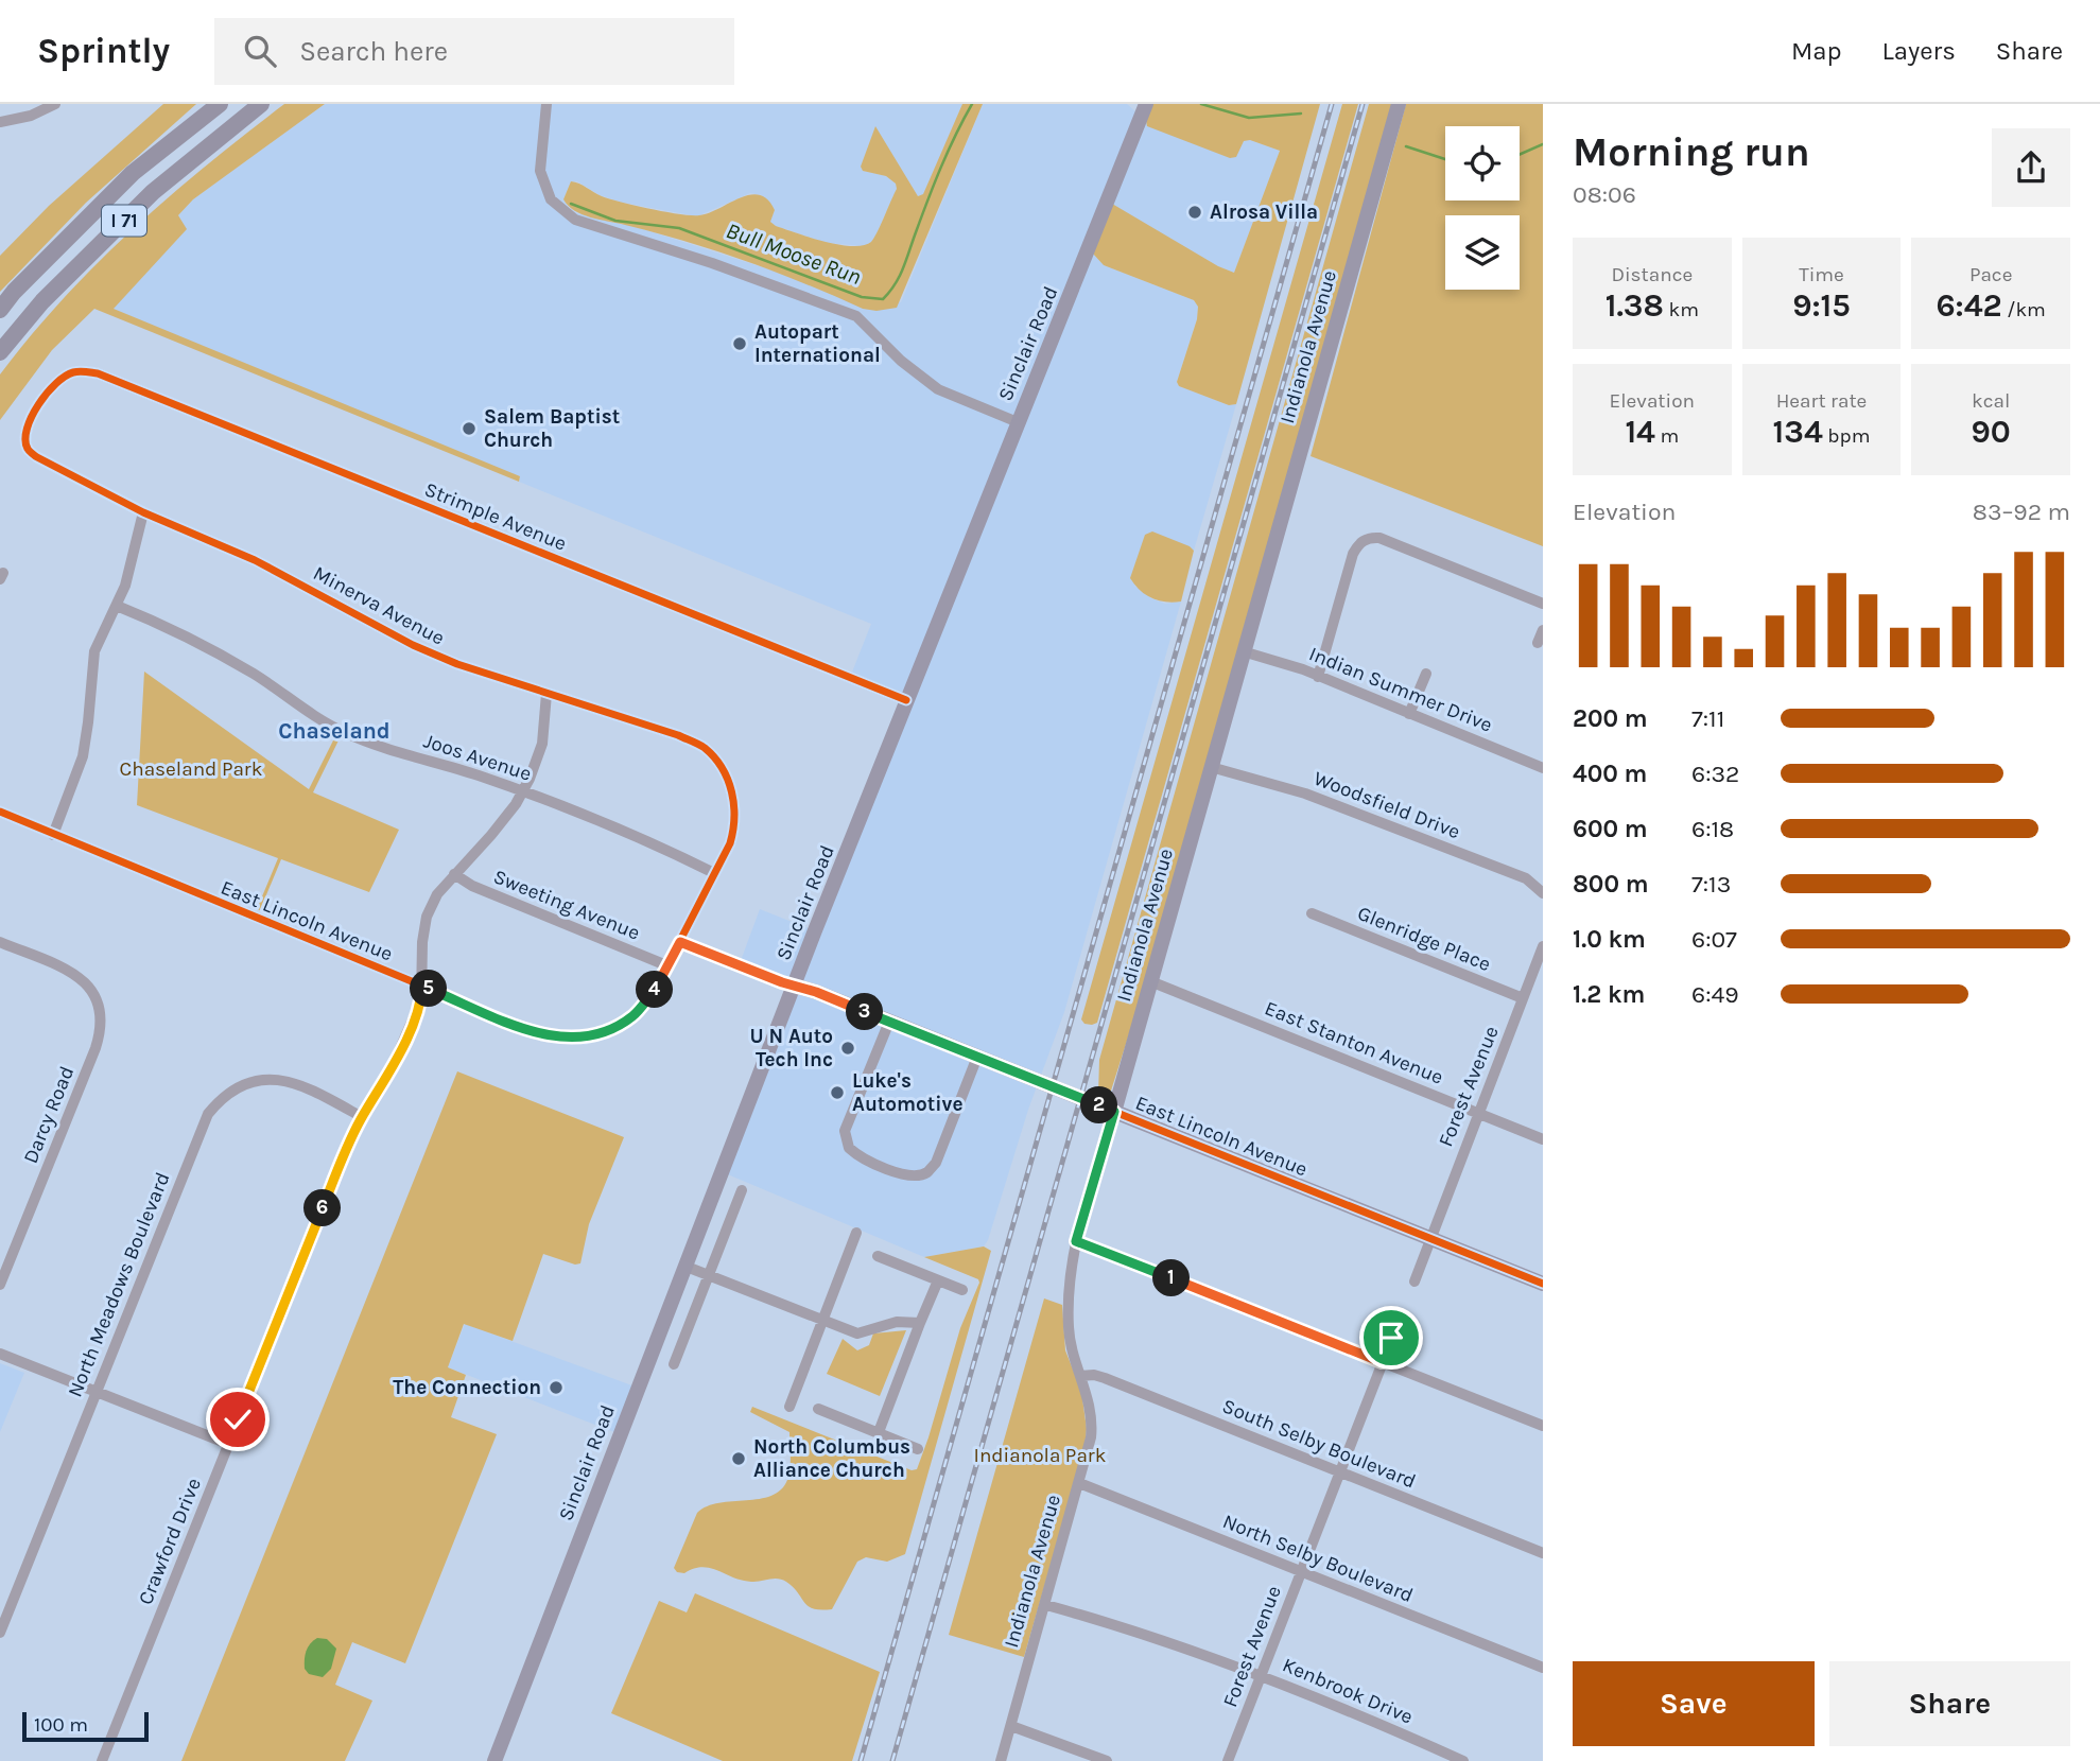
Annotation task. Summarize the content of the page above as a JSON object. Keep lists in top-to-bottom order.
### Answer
{
  "streets": {
    "highway": ["I 71"],
    "main road": ["Sinclair Road", "Indianola Avenue", "East Lincoln Avenue"],
    "street": [
      "Strimple Avenue",
      "Minerva Avenue",
      "Indian Summer Drive",
      "Joos Avenue",
      "Woodsfield Drive",
      "Sweeting Avenue",
      "Glenridge Place",
      "East Stanton Avenue",
      "Forest Avenue",
      "Darcy Road",
      "North Meadows Boulevard",
      "South Selby Boulevard",
      "Crawford Drive",
      "North Selby Boulevard",
      "Kenbrook Drive"
    ]
  },
  "crossings": [
    ["Sinclair Road", "Strimple Avenue"],
    ["Sinclair Road", "East Lincoln Avenue"],
    ["Indianola Avenue", "Indian Summer Drive"],
    ["Indianola Avenue", "Woodsfield Drive"],
    ["Indianola Avenue", "East Lincoln Avenue"],
    ["Indianola Avenue", "East Stanton Avenue"],
    ["Indianola Avenue", "South Selby Boulevard"],
    ["Indianola Avenue", "North Selby Boulevard"],
    ["Indianola Avenue", "Kenbrook Drive"],
    ["Strimple Avenue", "Minerva Avenue"],
    ["Minerva Avenue", "Joos Avenue"],
    ["Minerva Avenue", "Crawford Drive"],
    ["Joos Avenue", "Crawford Drive"],
    ["Sweeting Avenue", "East Lincoln Avenue"],
    ["Sweeting Avenue", "Crawford Drive"],
    ["East Lincoln Avenue", "Forest Avenue"],
    ["East Lincoln Avenue", "Crawford Drive"],
    ["Glenridge Place", "Forest Avenue"],
    ["East Stanton Avenue", "Forest Avenue"],
    ["Forest Avenue", "South Selby Boulevard"],
    ["Forest Avenue", "North Selby Boulevard"],
    ["Forest Avenue", "Kenbrook Drive"],
    ["North Meadows Boulevard", "Crawford Drive"]
  ],
  "districts": ["Chaseland"],
  "water": ["Bull Moose Run"],
  "parks": ["Chaseland Park", "Indianola Park"],
  "places": [
    "Alrosa Villa",
    "Autopart International",
    "Salem Baptist Church",
    "U N Auto Tech Inc",
    "Luke's Automotive",
    "The Connection",
    "North Columbus Alliance Church"
  ],
  "scale_bar": "100 m",
  "page": {
    "header": "Sprintly",
    "search": "Search here",
    "nav": ["Map", "Layers", "Share"],
    "heading": ["Morning run", "08:06"],
    "stats": [
      ["Distance", "1.38 km"],
      ["Time", "9:15"],
      ["Pace", "6:42 /km"],
      ["Elevation", "14 m"],
      ["Heart rate", "134 bpm"],
      ["kcal", "90"]
    ],
    "chart": ["Elevation", "83–92 m"],
    "list": [
      {
        "name": "200 m",
        "note": "7:11"
      },
      {
        "name": "400 m",
        "note": "6:32"
      },
      {
        "name": "600 m",
        "note": "6:18"
      },
      {
        "name": "800 m",
        "note": "7:13"
      },
      {
        "name": "1.0 km",
        "note": "6:07"
      },
      {
        "name": "1.2 km",
        "note": "6:49"
      }
    ],
    "pins": [
      "5",
      "4",
      "3",
      "2",
      "6",
      "1"
    ],
    "buttons": ["Save", "Share"],
    "scale": "100 m"
  }
}
